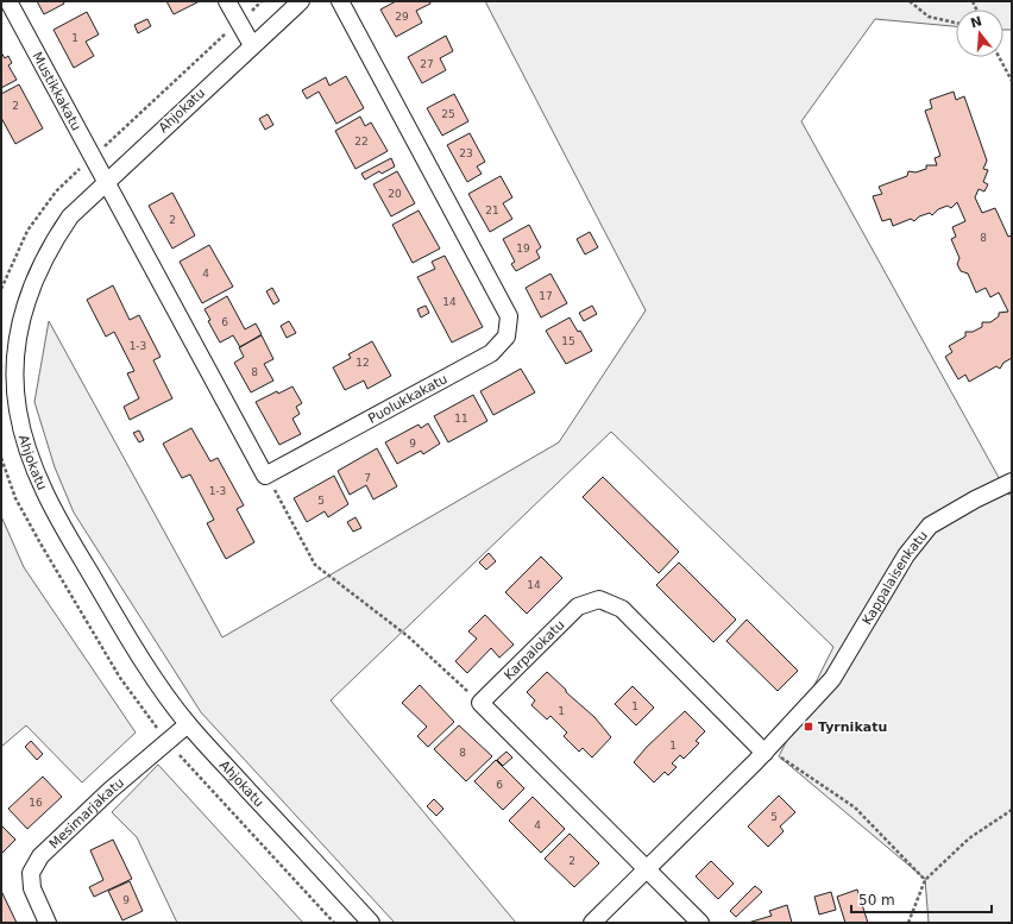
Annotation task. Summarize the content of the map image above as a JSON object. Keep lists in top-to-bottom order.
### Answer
{
  "streets": {
    "street": [
      "Mustikkakatu",
      "Ahjokatu",
      "Puolukkakatu",
      "Kappalaisenkatu",
      "Karpalokatu",
      "Mesimarjakatu"
    ]
  },
  "crossings": [
    ["Mustikkakatu", "Ahjokatu"],
    ["Ahjokatu", "Mesimarjakatu"],
    ["Kappalaisenkatu", "Karpalokatu"]
  ],
  "places": {
    "transit": ["Tyrnikatu"]
  },
  "house_numbers": [
    "29",
    "1",
    "27",
    "2",
    "25",
    "22",
    "23",
    "20",
    "21",
    "2",
    "8",
    "19",
    "4",
    "17",
    "14",
    "6",
    "15",
    "1-3",
    "12",
    "8",
    "11",
    "9",
    "7",
    "1-3",
    "5",
    "14",
    "1",
    "1",
    "1",
    "8",
    "6",
    "16",
    "5",
    "4",
    "2",
    "9"
  ],
  "scale_bar": "50 m",
  "north": "top"
}
